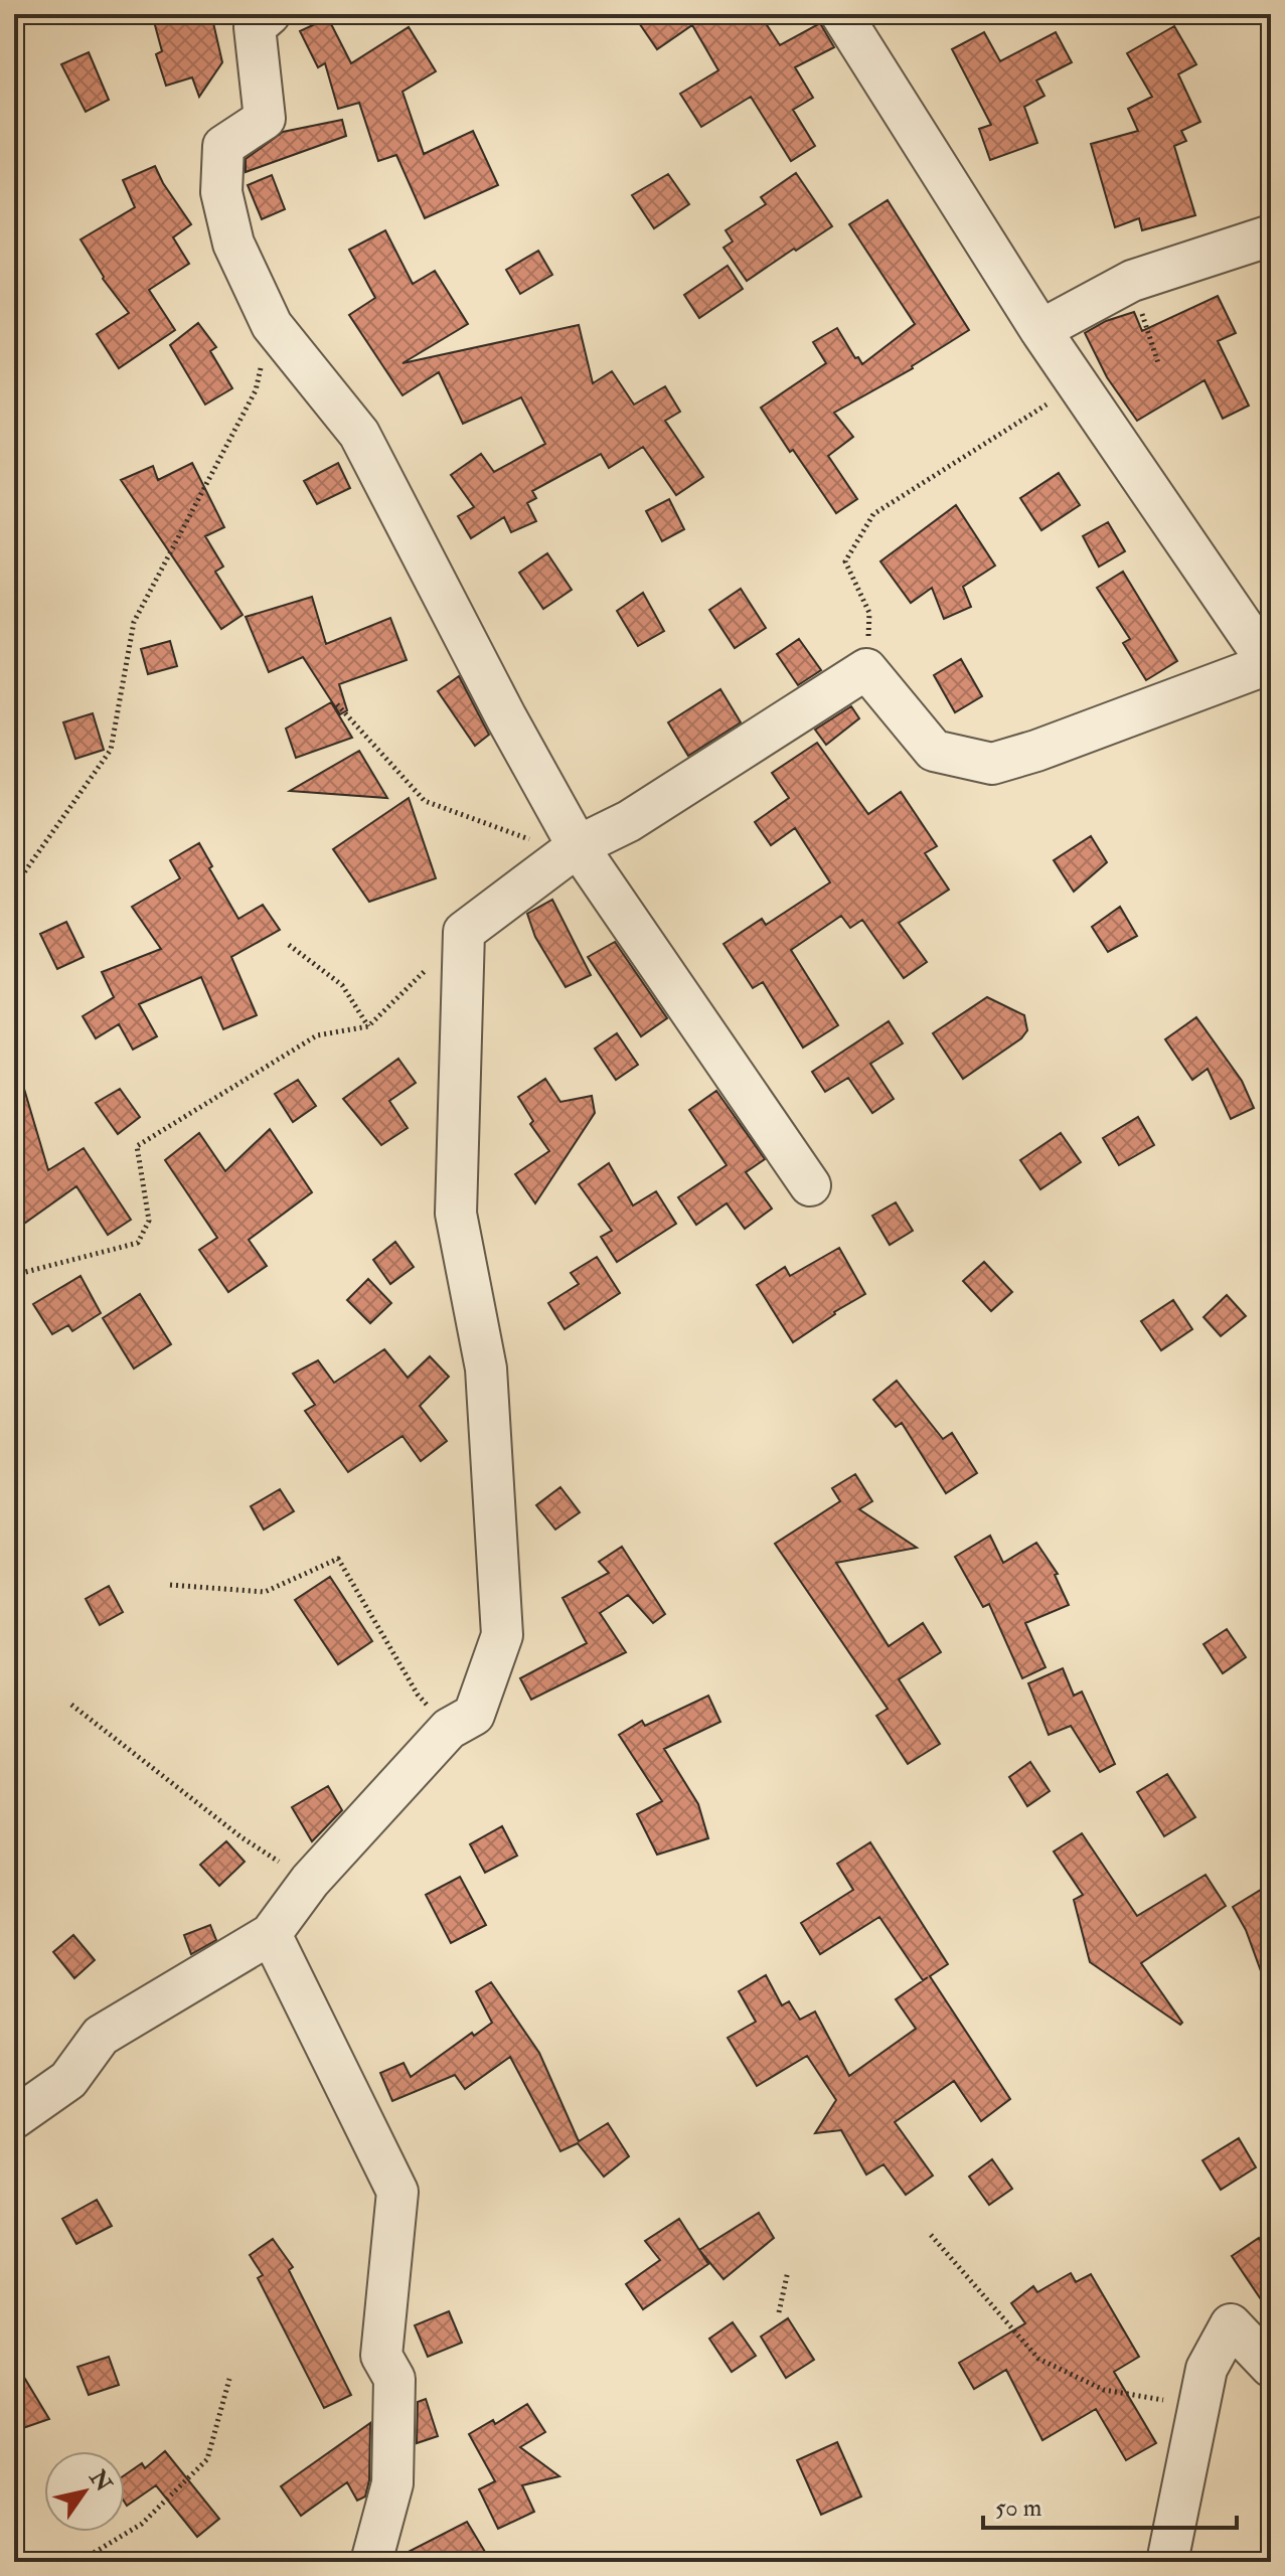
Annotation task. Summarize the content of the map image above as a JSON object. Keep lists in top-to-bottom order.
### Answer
{
  "scale_bar": "50 m",
  "north": "top right"
}
